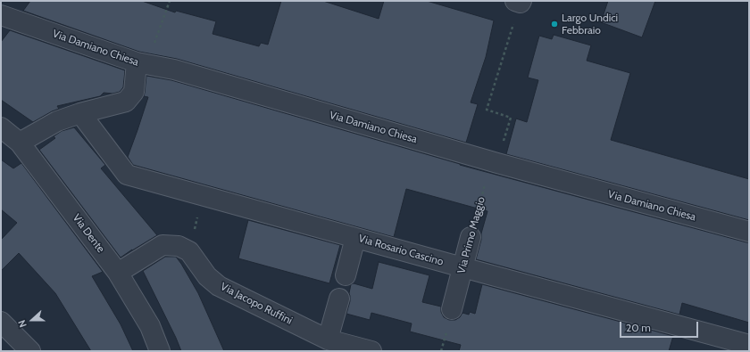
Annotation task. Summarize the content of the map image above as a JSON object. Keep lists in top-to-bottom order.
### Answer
{
  "streets": {
    "street": [
      "Via Damiano Chiesa",
      "Via Dente",
      "Via Primo Maggio",
      "Via Rosario Cascino",
      "Via Jacopo Ruffini"
    ]
  },
  "crossings": [
    ["Via Damiano Chiesa", "Via Primo Maggio"],
    ["Via Primo Maggio", "Via Rosario Cascino"]
  ],
  "places": ["Largo Undici Febbraio"],
  "scale_bar": "20 m",
  "north": "left"
}
